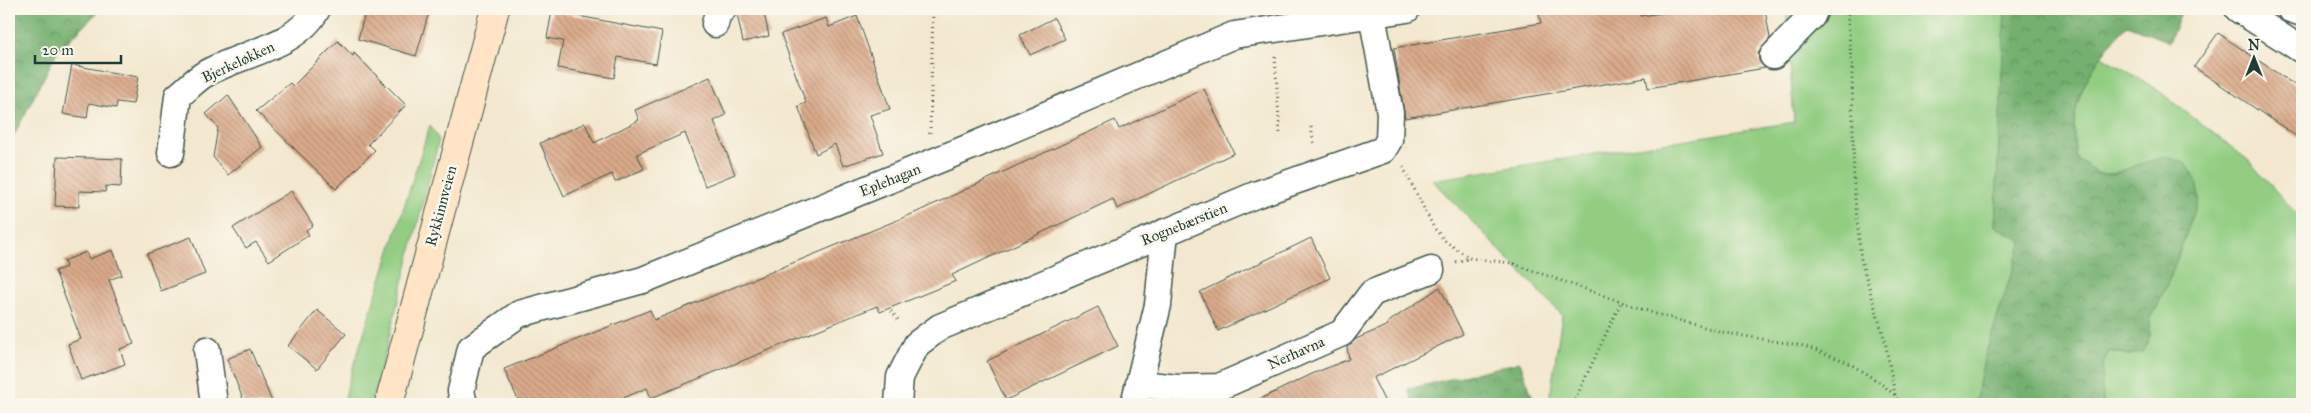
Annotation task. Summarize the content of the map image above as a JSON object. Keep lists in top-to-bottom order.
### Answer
{
  "streets": {
    "street": [
      "Bjerkeløkken",
      "Eplehagan",
      "Rykkinnveien",
      "Rognebærstien",
      "Nerhavna"
    ]
  },
  "crossings": [
    ["Rognebærstien", "Nerhavna"]
  ],
  "scale_bar": "20 m",
  "north": "top"
}
